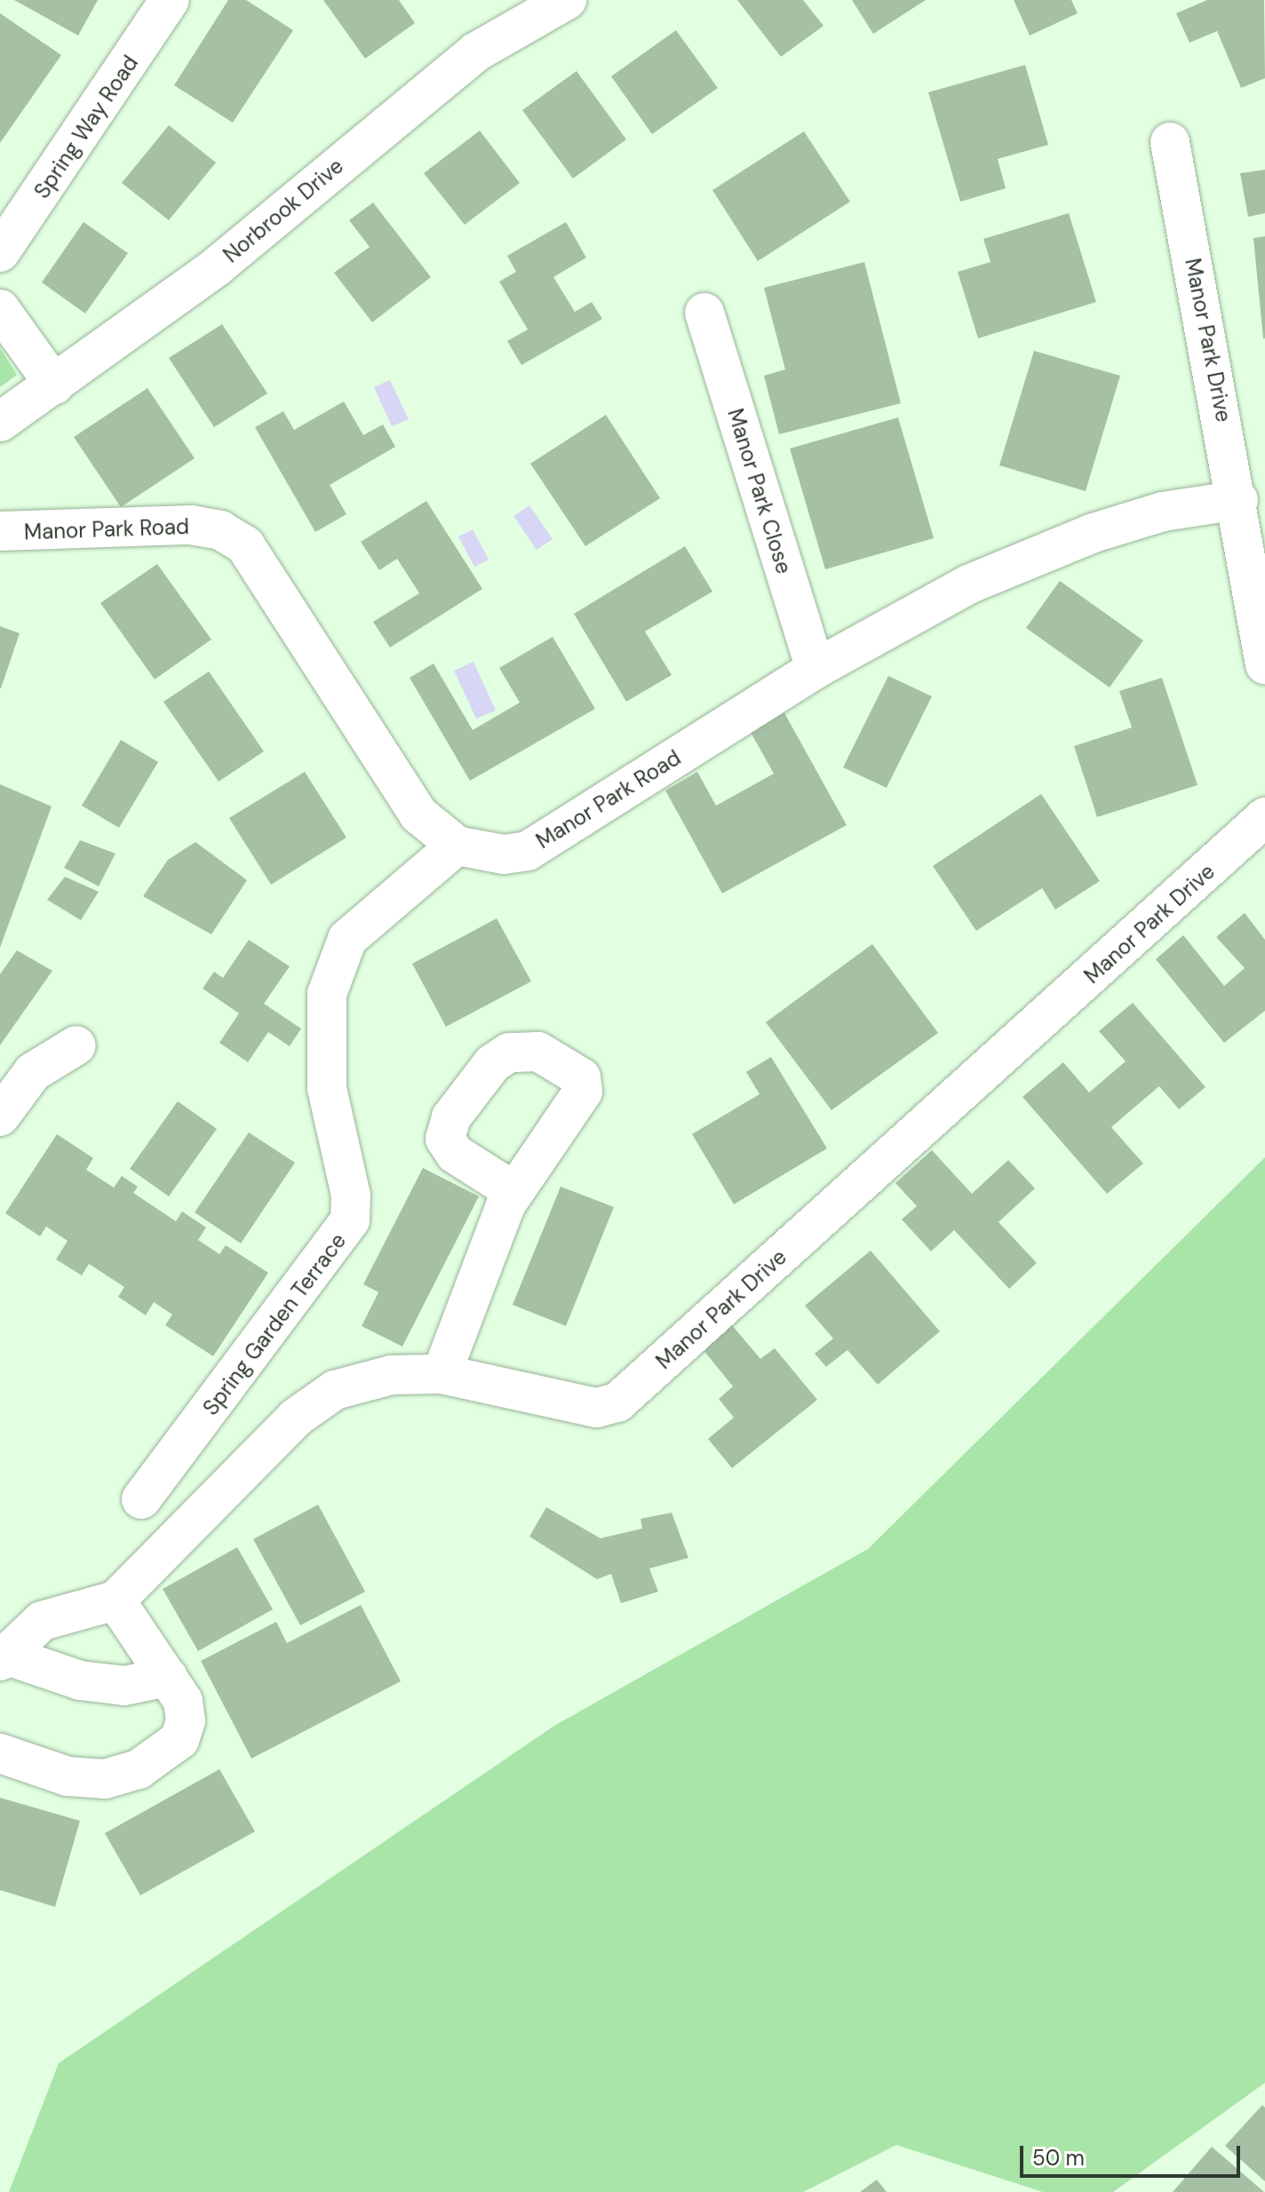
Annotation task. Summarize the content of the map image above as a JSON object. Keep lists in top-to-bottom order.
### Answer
{
  "streets": {
    "street": [
      "Spring Way Road",
      "Norbrook Drive",
      "Manor Park Drive",
      "Manor Park Close",
      "Manor Park Road",
      "Spring Garden Terrace"
    ]
  },
  "crossings": [
    ["Manor Park Drive", "Manor Park Road"],
    ["Manor Park Close", "Manor Park Road"],
    ["Manor Park Road", "Spring Garden Terrace"]
  ],
  "scale_bar": "50 m"
}
